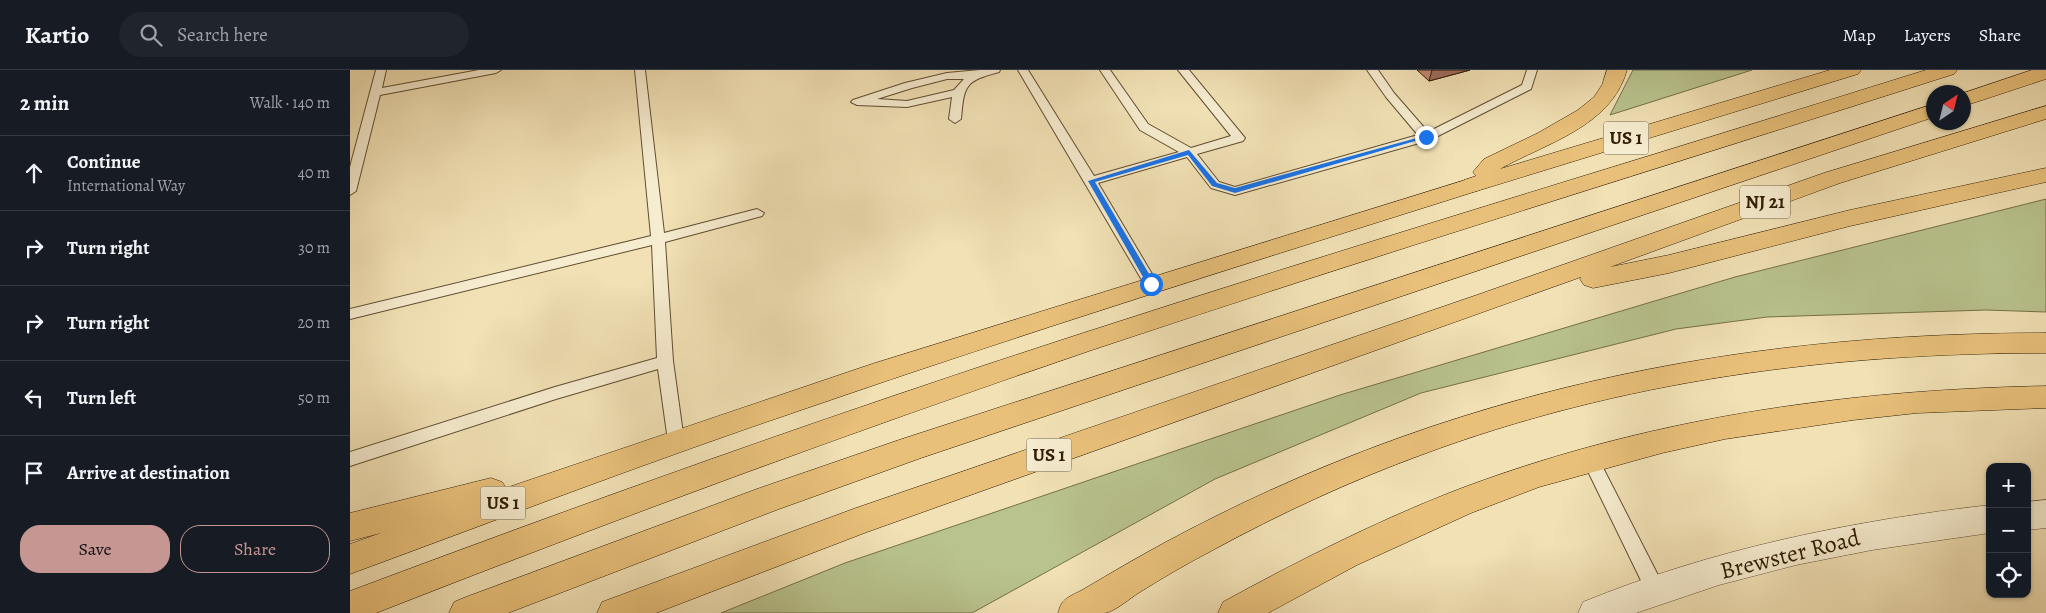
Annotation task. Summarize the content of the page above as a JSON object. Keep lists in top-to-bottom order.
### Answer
{
  "streets": {
    "highway": ["US 1", "NJ 21"],
    "street": ["Brewster Road"]
  },
  "crossings": [
    ["US 1", "NJ 21"]
  ],
  "north": "top right",
  "page": {
    "header": "Kartio",
    "search": "Search here",
    "nav": ["Map", "Layers", "Share"],
    "heading": ["2 min", "Walk · 140 m"],
    "list": [
      ["Continue", "International Way", "40 m"],
      ["Turn right", "30 m"],
      ["Turn right", "20 m"],
      ["Turn left", "50 m"],
      "Arrive at destination"
    ],
    "map_buttons": ["+", "−"],
    "buttons": ["Save", "Share"]
  }
}
